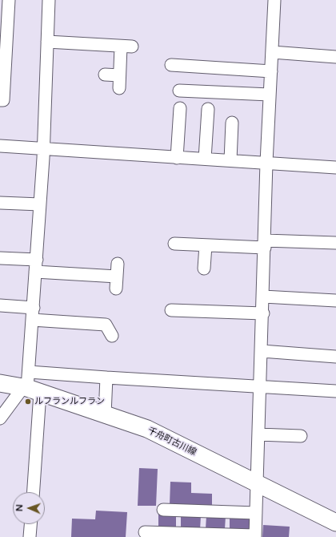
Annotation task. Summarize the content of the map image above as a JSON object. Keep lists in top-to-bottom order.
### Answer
{
  "streets": {
    "street": ["千舟町古川線"]
  },
  "places": ["ルフランルフラン"],
  "north": "left"
}
